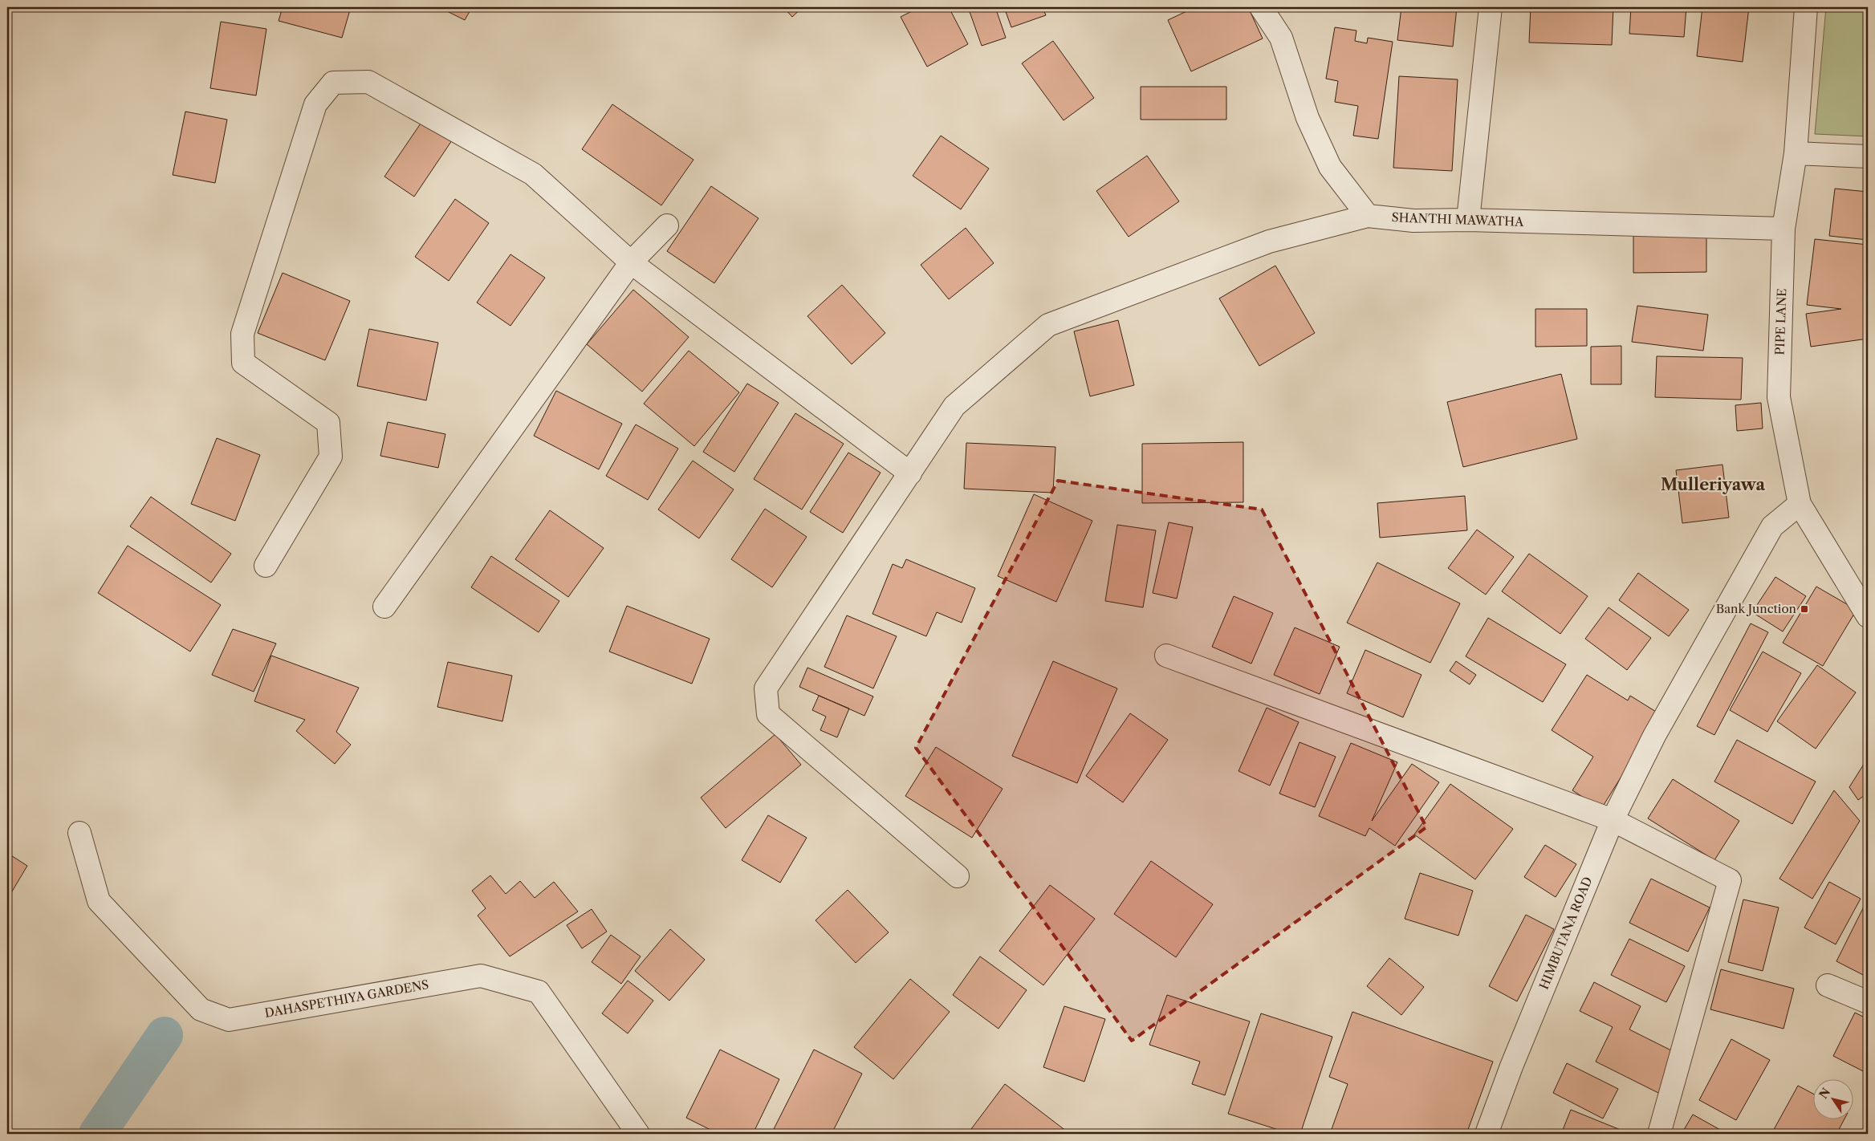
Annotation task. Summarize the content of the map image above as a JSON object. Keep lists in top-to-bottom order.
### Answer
{
  "streets": {
    "street": [
      "SHANTHI MAWATHA",
      "PIPE LANE",
      "HIMBUTANA ROAD",
      "DAHASPETHIYA GARDENS"
    ]
  },
  "crossings": [
    ["SHANTHI MAWATHA", "PIPE LANE"],
    ["PIPE LANE", "HIMBUTANA ROAD"]
  ],
  "districts": ["Mulleriyawa"],
  "places": {
    "transit": ["Bank Junction"]
  },
  "north": "top left"
}
